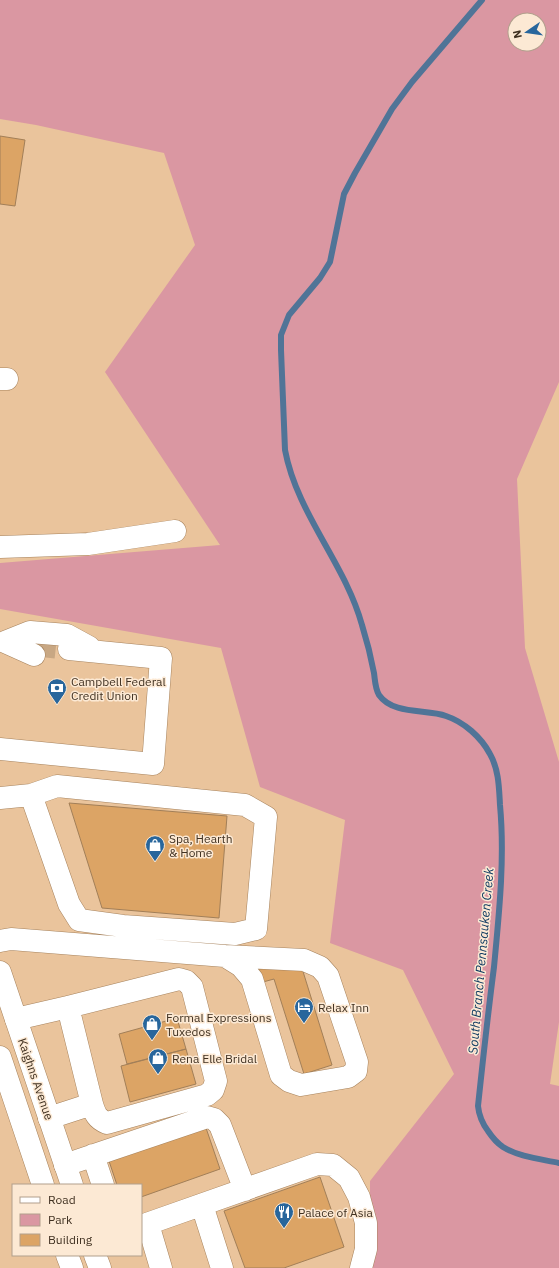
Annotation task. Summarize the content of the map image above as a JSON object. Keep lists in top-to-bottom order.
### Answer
{
  "streets": {
    "main road": ["Kaighns Avenue"]
  },
  "water": ["South Branch Pennsauken Creek"],
  "places": {
    "bank": ["Campbell Federal Credit Union"],
    "shop": ["Spa, Hearth & Home", "Formal Expressions Tuxedos", "Rena Elle Bridal"],
    "hotel": ["Relax Inn"],
    "restaurant": ["Palace of Asia"]
  },
  "legend": ["Road", "Park", "Building"],
  "north": "left"
}
